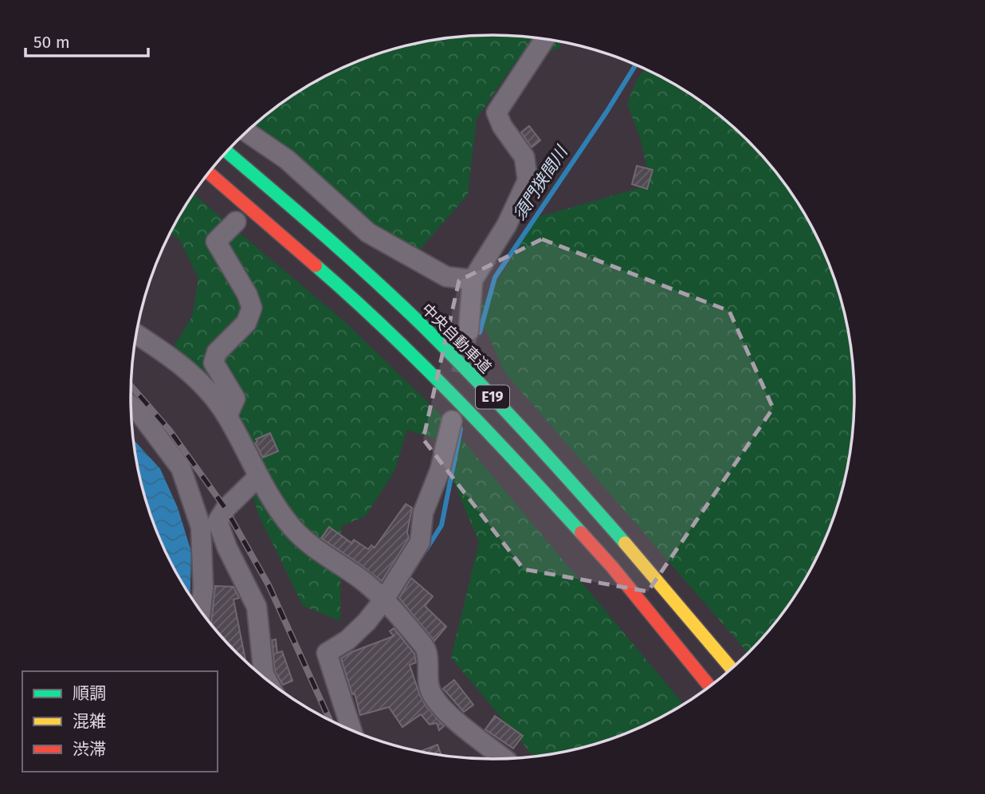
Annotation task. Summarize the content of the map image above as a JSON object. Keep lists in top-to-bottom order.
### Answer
{
  "streets": {
    "highway": ["中央自動車道", "E19"]
  },
  "water": ["須門狭間川"],
  "legend": ["順調", "混雑", "渋滞"],
  "scale_bar": "50 m"
}
